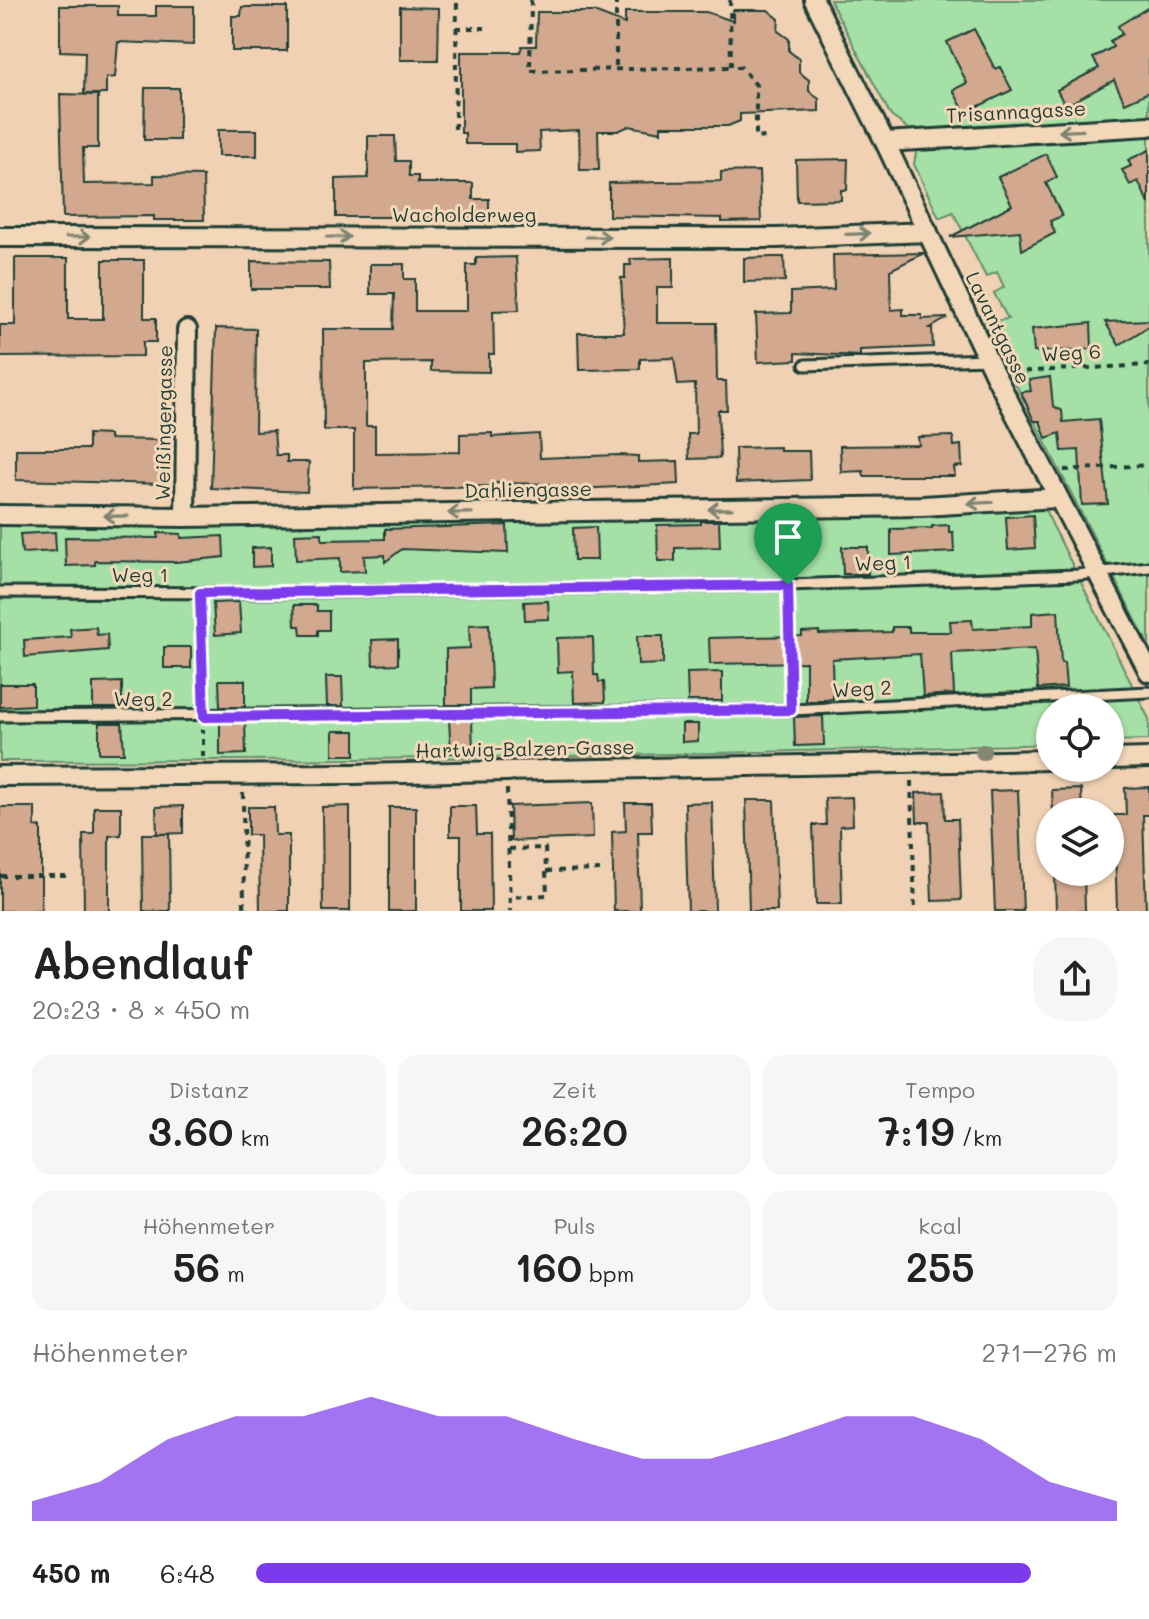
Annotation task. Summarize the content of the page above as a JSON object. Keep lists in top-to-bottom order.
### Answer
{
  "streets": {
    "street": [
      "Trisannagasse",
      "Wacholderweg",
      "Lavantgasse",
      "Weißingergasse",
      "Dahliengasse",
      "Hartwig-Balzen-Gasse"
    ],
    "lane": ["Weg 1", "Weg 2"],
    "path": ["Weg 6"]
  },
  "crossings": [
    ["Trisannagasse", "Lavantgasse"],
    ["Wacholderweg", "Lavantgasse"],
    ["Lavantgasse", "Weg 6"],
    ["Lavantgasse", "Dahliengasse"],
    ["Lavantgasse", "Weg 1"],
    ["Weißingergasse", "Dahliengasse"]
  ],
  "one_way": ["Trisannagasse", "Wacholderweg", "Dahliengasse"],
  "page": {
    "heading": ["Abendlauf", "20:23 · 8 × 450 m"],
    "stats": [
      ["Distanz", "3.60 km"],
      ["Zeit", "26:20"],
      ["Tempo", "7:19 /km"],
      ["Höhenmeter", "56 m"],
      ["Puls", "160 bpm"],
      ["kcal", "255"]
    ],
    "chart": ["Höhenmeter", "271–276 m"],
    "list": [
      {
        "name": "450 m",
        "note": "6:48"
      }
    ]
  }
}
